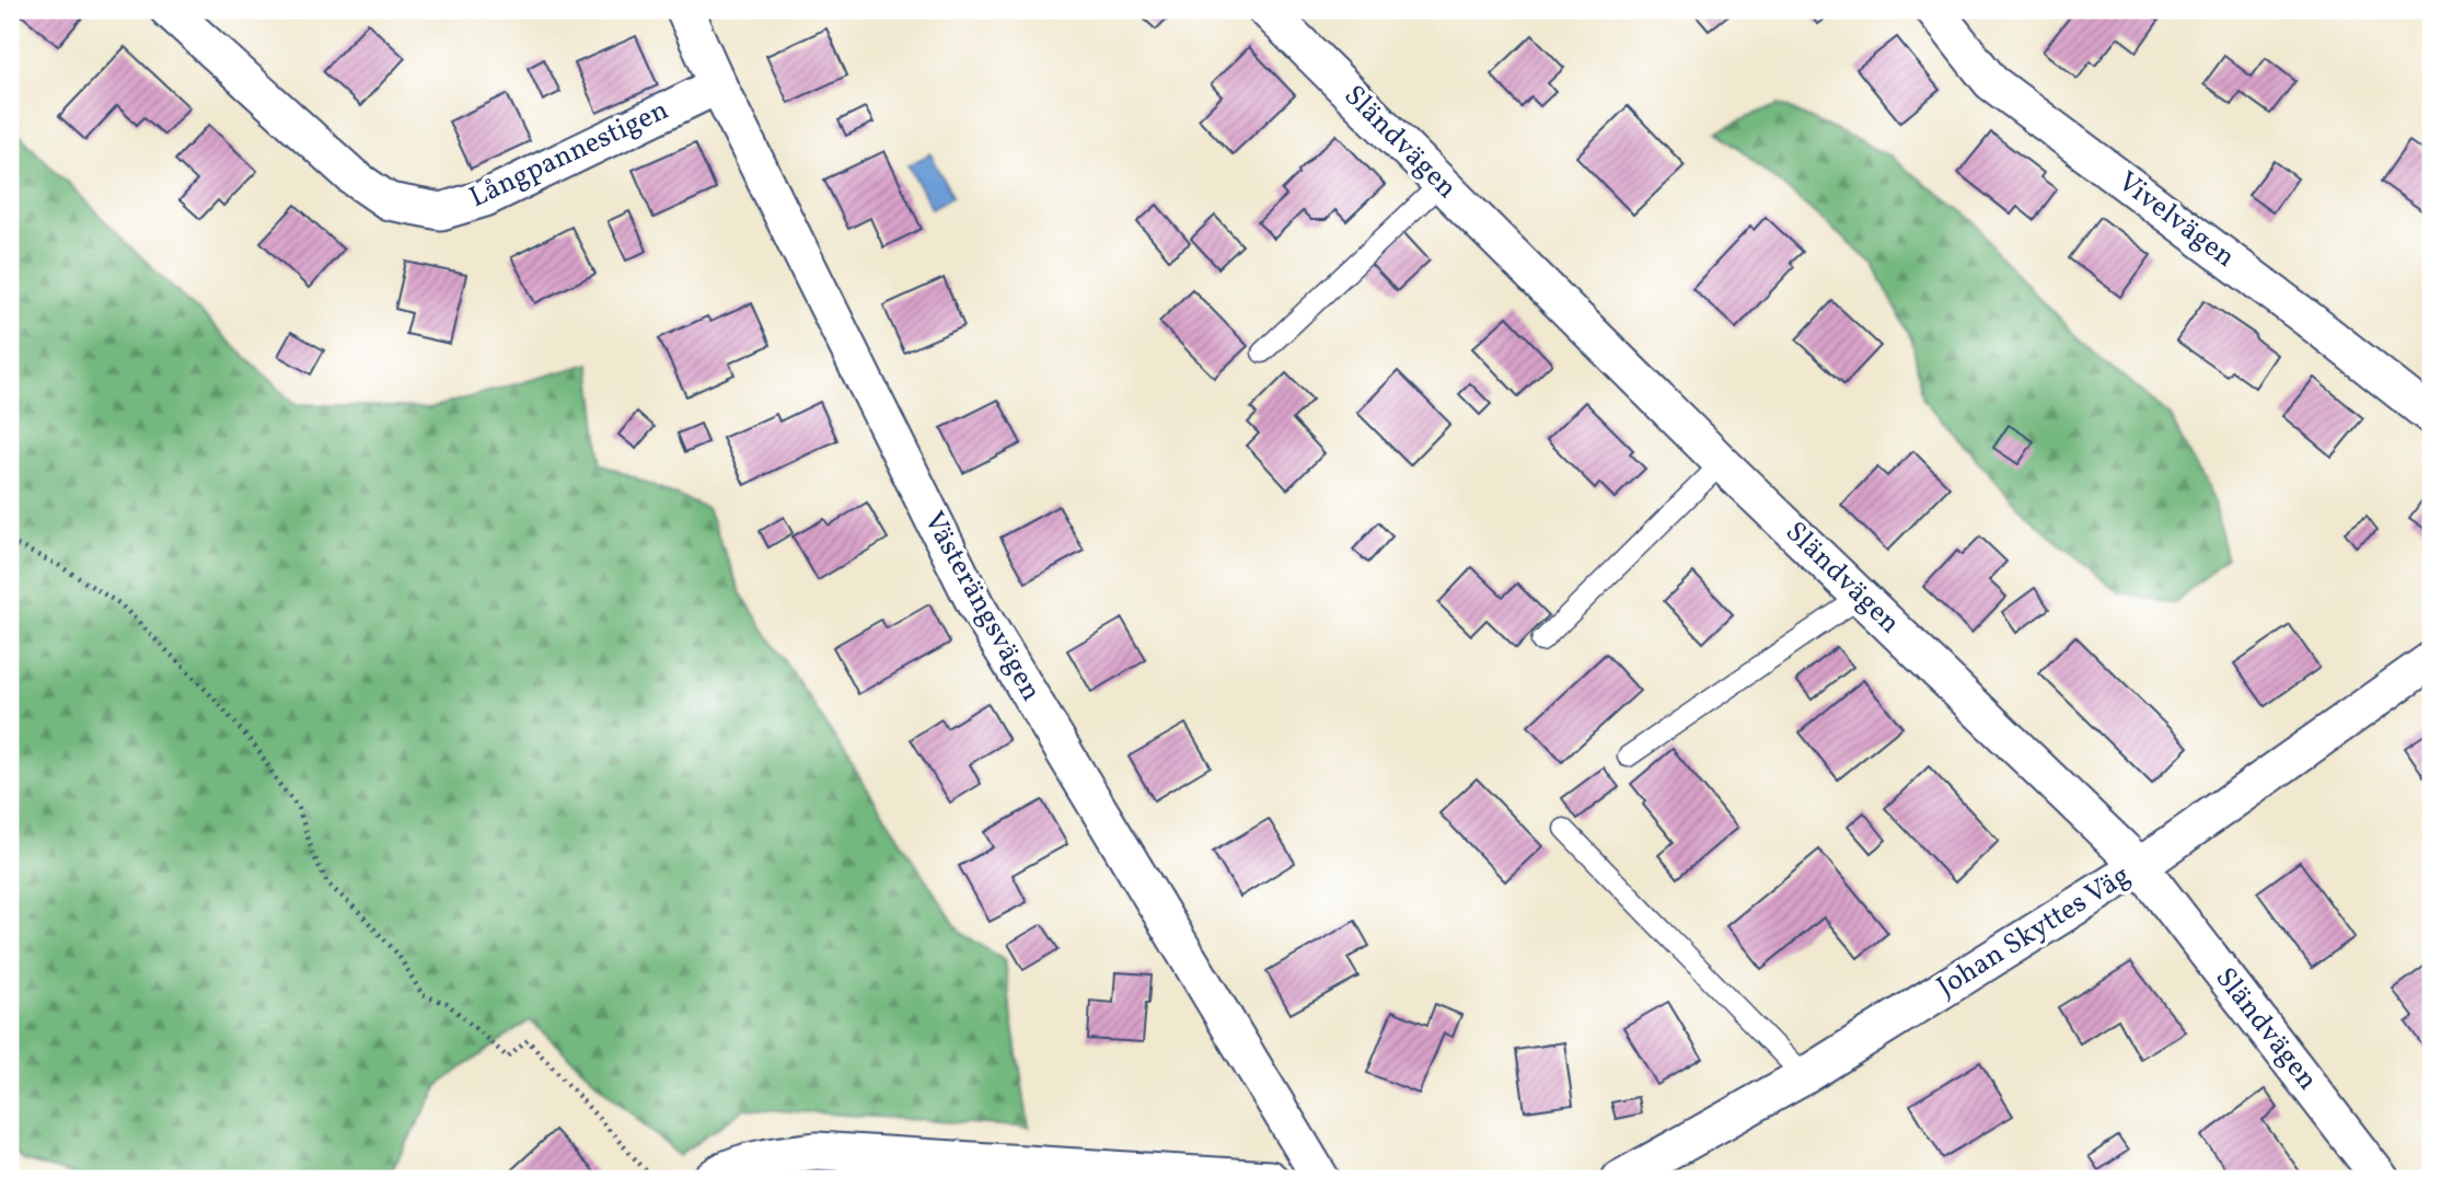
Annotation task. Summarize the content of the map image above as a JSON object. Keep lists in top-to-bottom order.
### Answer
{
  "streets": {
    "street": [
      "Sländvägen",
      "Långpannestigen",
      "Vivelvägen",
      "Västerängsvägen",
      "Johan Skyttes Väg"
    ]
  },
  "crossings": [
    ["Sländvägen", "Johan Skyttes Väg"],
    ["Långpannestigen", "Västerängsvägen"]
  ]
}
